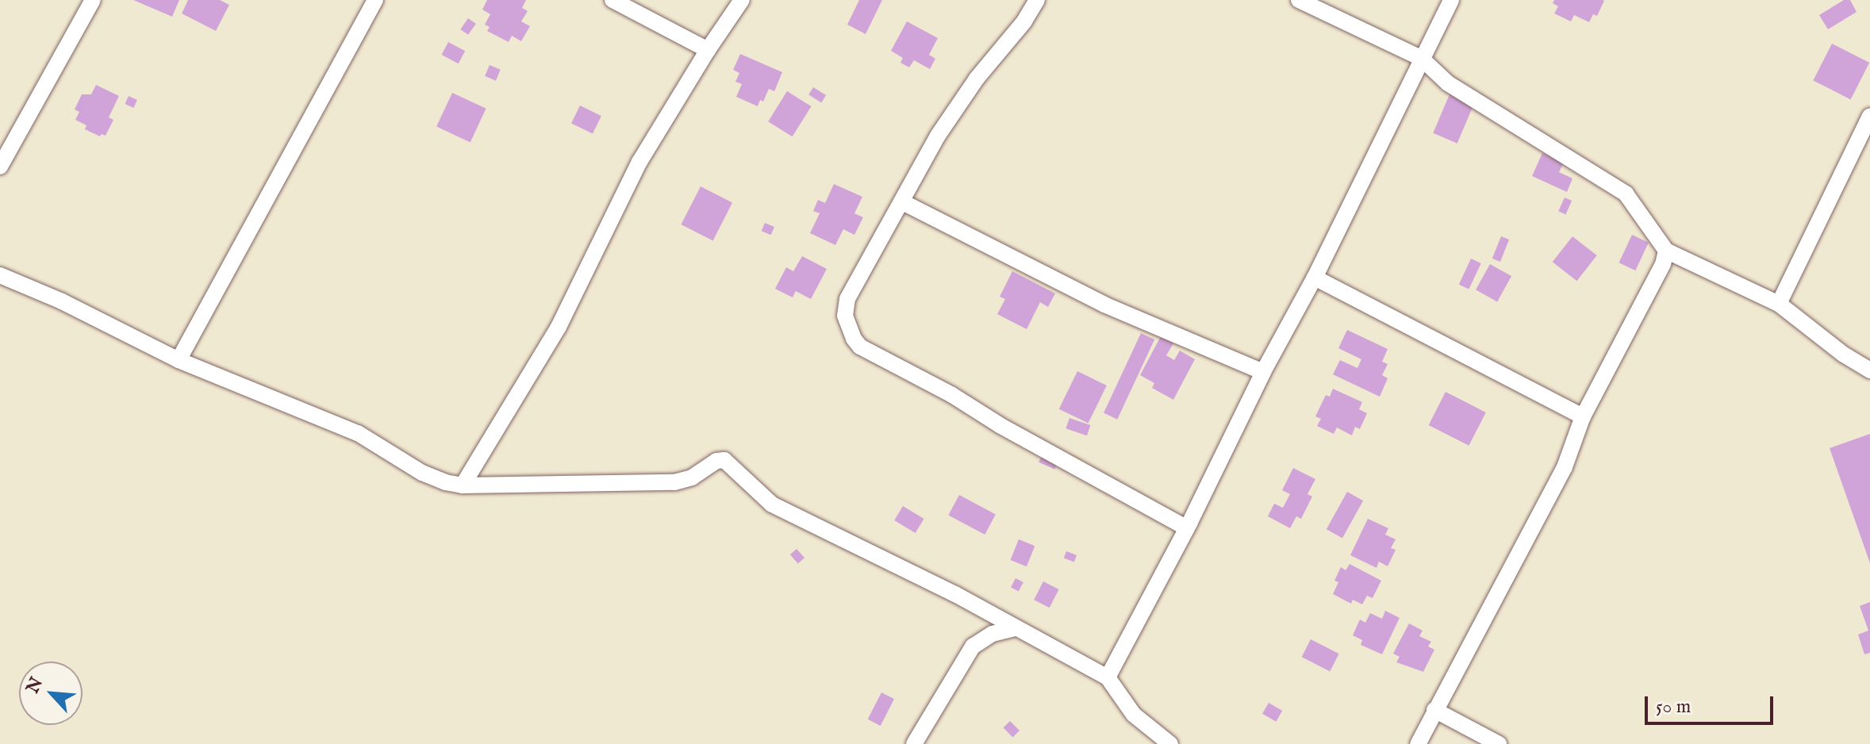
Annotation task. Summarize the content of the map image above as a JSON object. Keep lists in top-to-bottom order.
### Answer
{
  "scale_bar": "50 m",
  "north": "top left"
}
